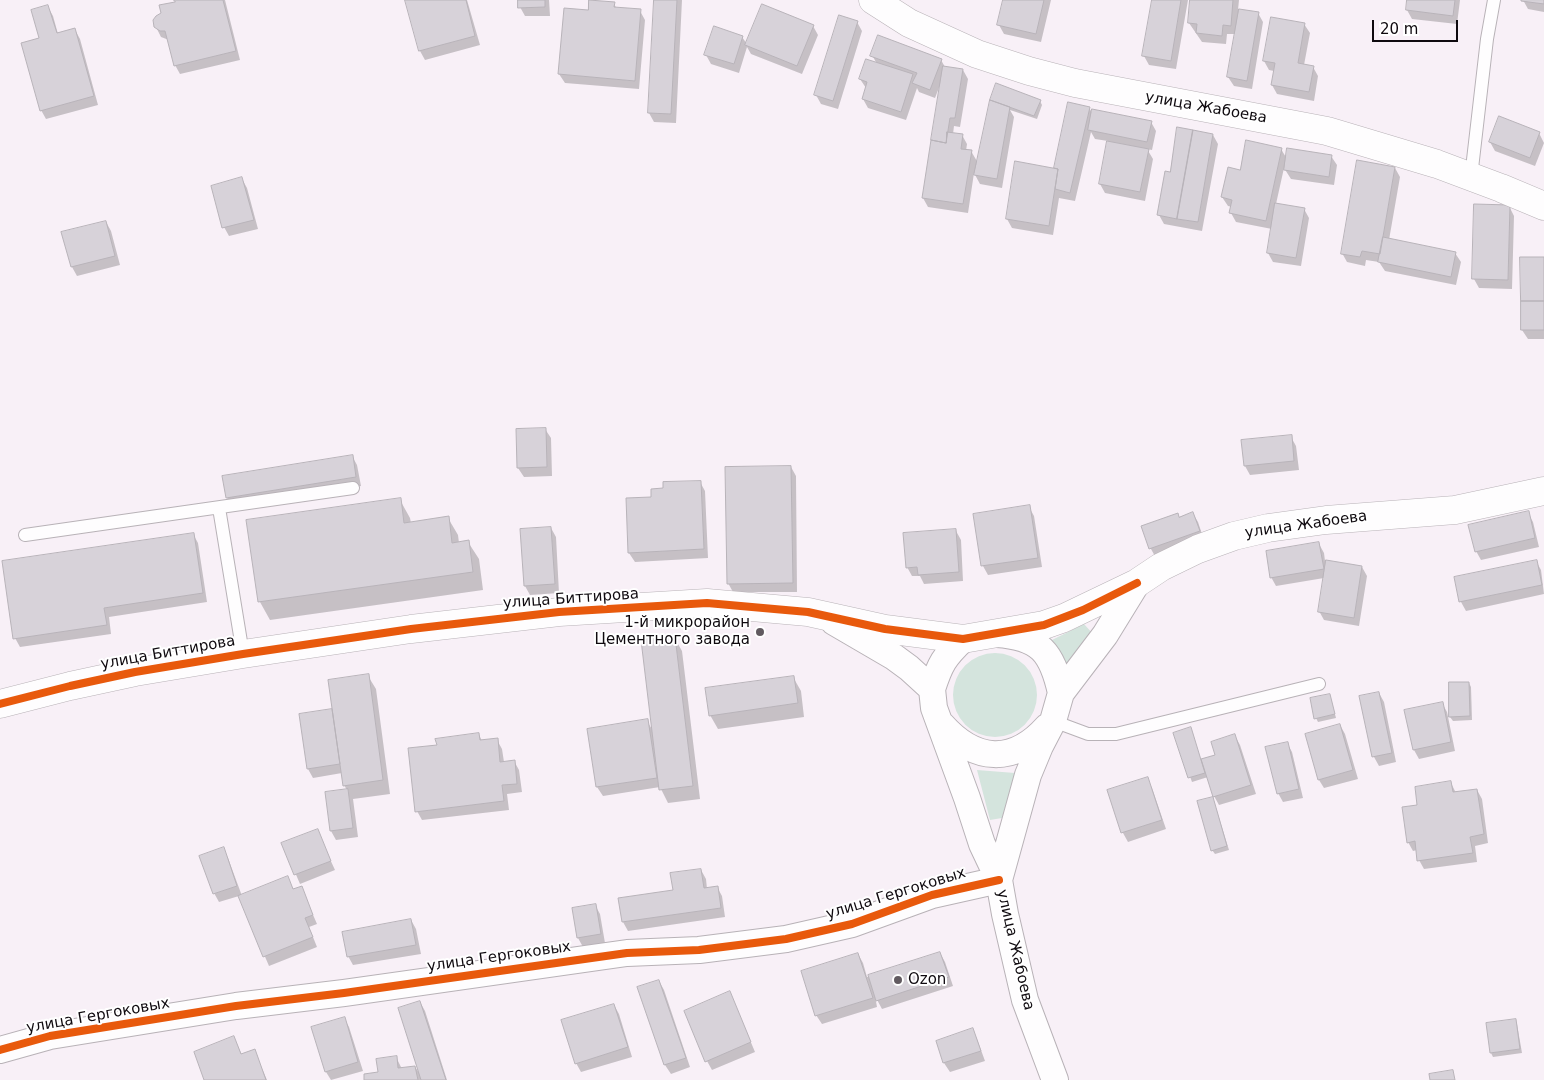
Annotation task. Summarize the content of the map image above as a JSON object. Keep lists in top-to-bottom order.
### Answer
{
  "streets": {
    "street": ["улица Жабоева", "улица Биттирова", "улица Гергоковых"]
  },
  "crossings": [
    ["улица Жабоева", "улица Биттирова"],
    ["улица Жабоева", "улица Гергоковых"]
  ],
  "places": ["1-й микрорайон Цементного завода", "Ozon"],
  "scale_bar": "20 m"
}
